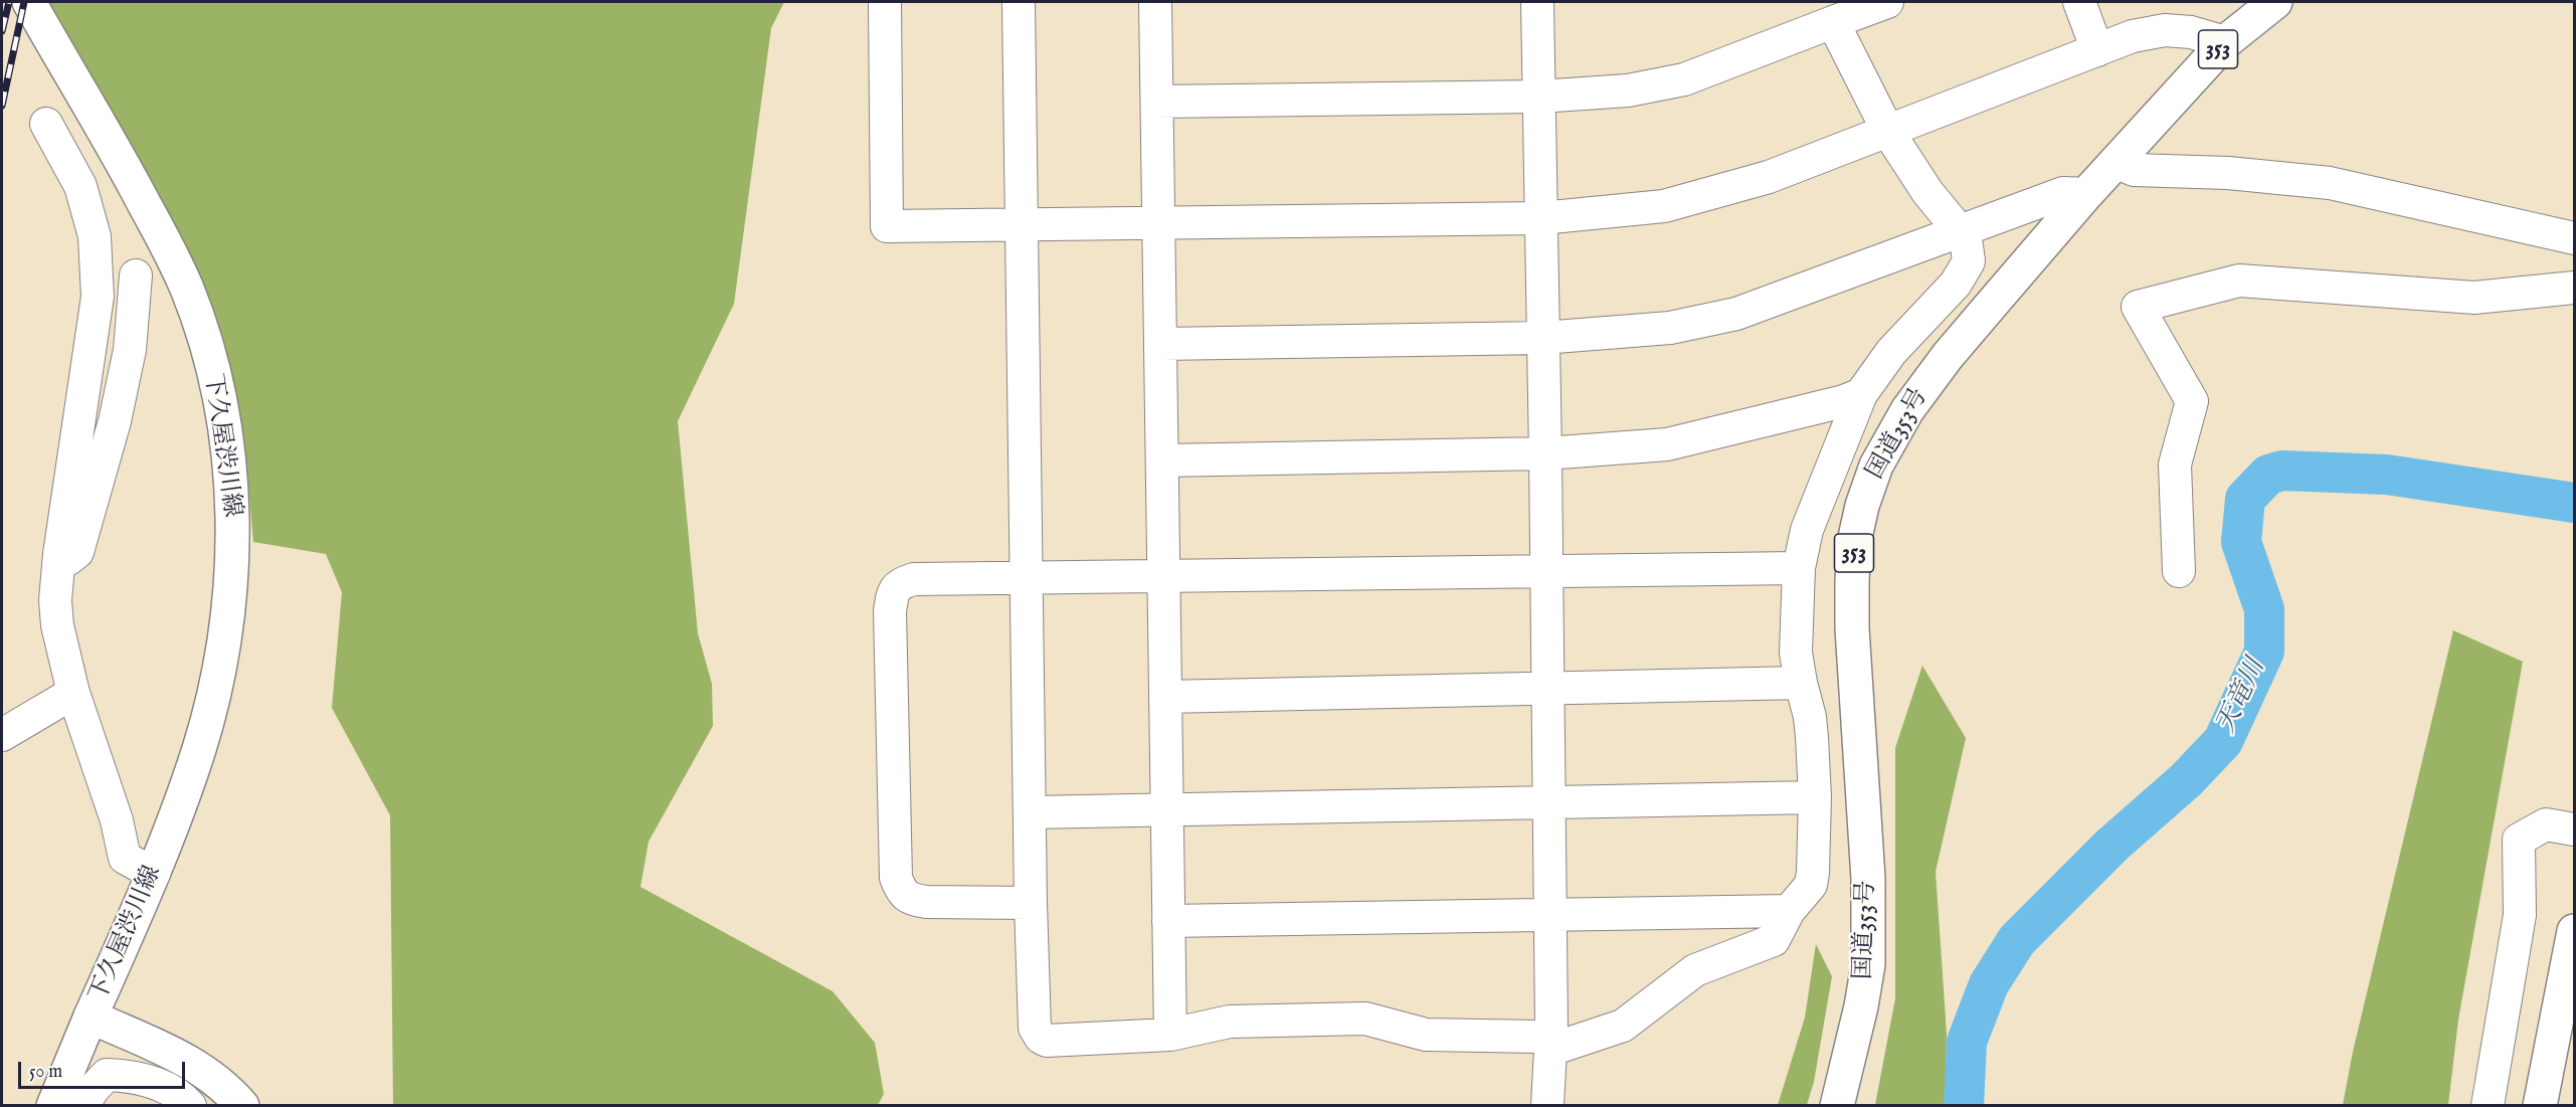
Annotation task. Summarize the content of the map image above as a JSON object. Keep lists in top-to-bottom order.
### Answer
{
  "streets": {
    "main road": ["353", "国道353号", "下久屋渋川線"]
  },
  "water": ["天竜川"],
  "scale_bar": "50 m"
}
